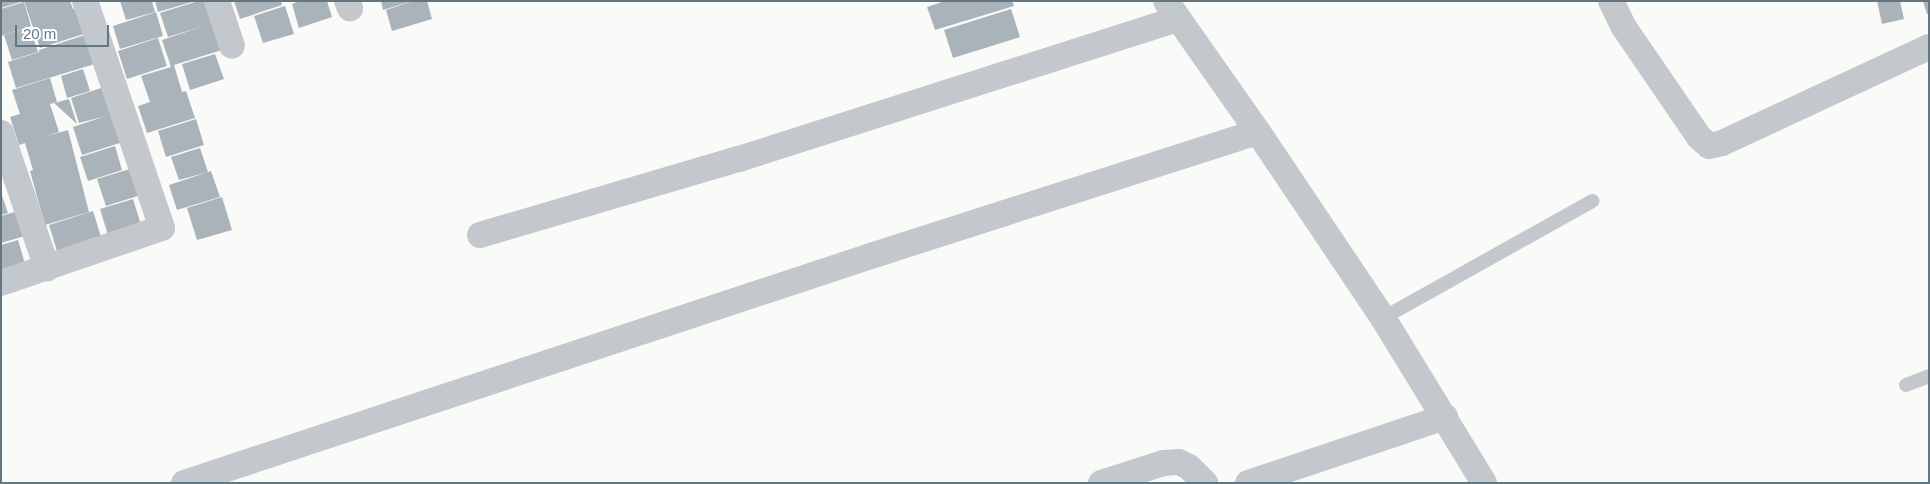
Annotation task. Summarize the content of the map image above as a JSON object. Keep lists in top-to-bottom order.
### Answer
{
  "scale_bar": "20 m"
}
